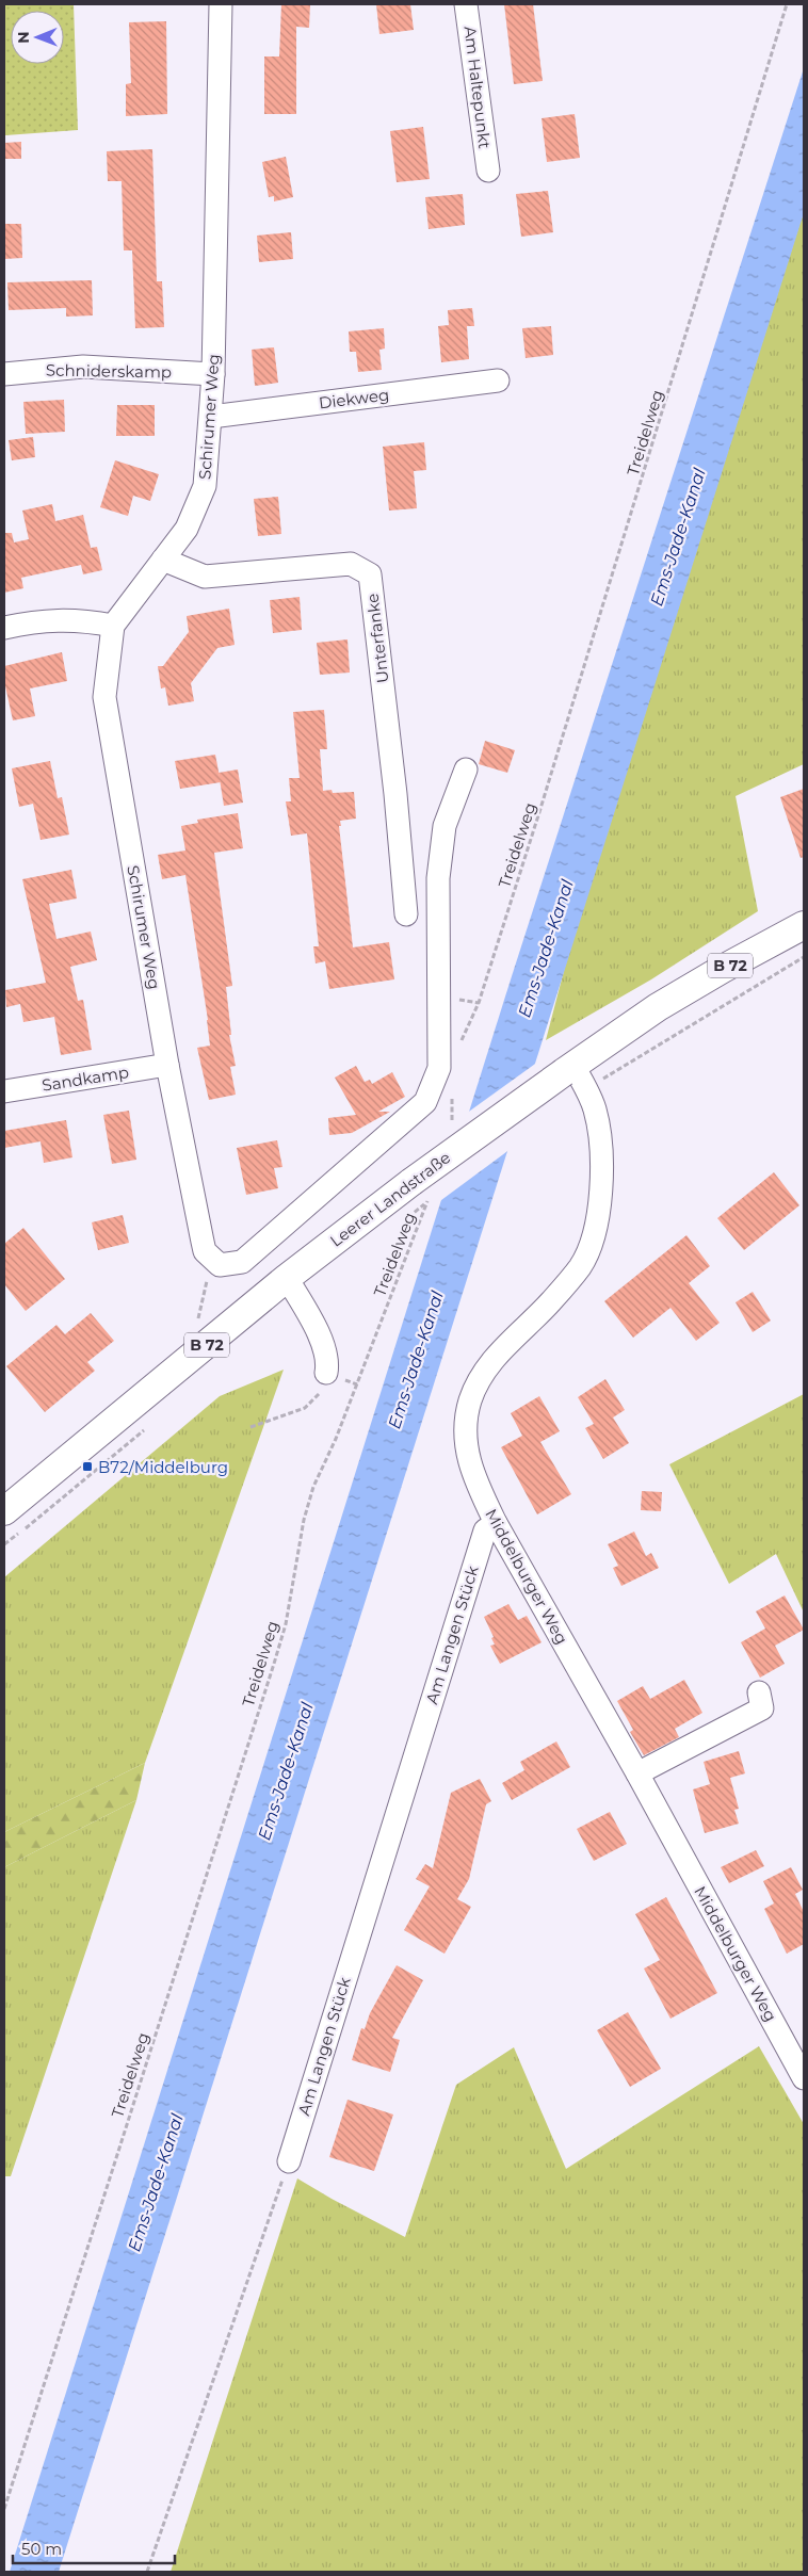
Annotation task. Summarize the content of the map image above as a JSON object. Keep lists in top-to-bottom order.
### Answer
{
  "streets": {
    "main road": ["B 72", "Leerer Landstraße"],
    "street": [
      "Am Haltepunkt",
      "Schniderskamp",
      "Diekweg",
      "Schirumer Weg",
      "Unterfanke",
      "Sandkamp",
      "Middelburger Weg",
      "Am Langen Stück"
    ],
    "path": ["Treidelweg"]
  },
  "crossings": [
    ["Schniderskamp", "Schirumer Weg"],
    ["Diekweg", "Schirumer Weg"],
    ["Schirumer Weg", "Unterfanke"],
    ["Schirumer Weg", "Sandkamp"],
    ["Treidelweg", "Leerer Landstraße"],
    ["Leerer Landstraße", "Middelburger Weg"],
    ["Middelburger Weg", "Am Langen Stück"]
  ],
  "water": ["Ems-Jade-Kanal"],
  "places": {
    "transit": ["B72/Middelburg"]
  },
  "scale_bar": "50 m",
  "north": "left"
}
